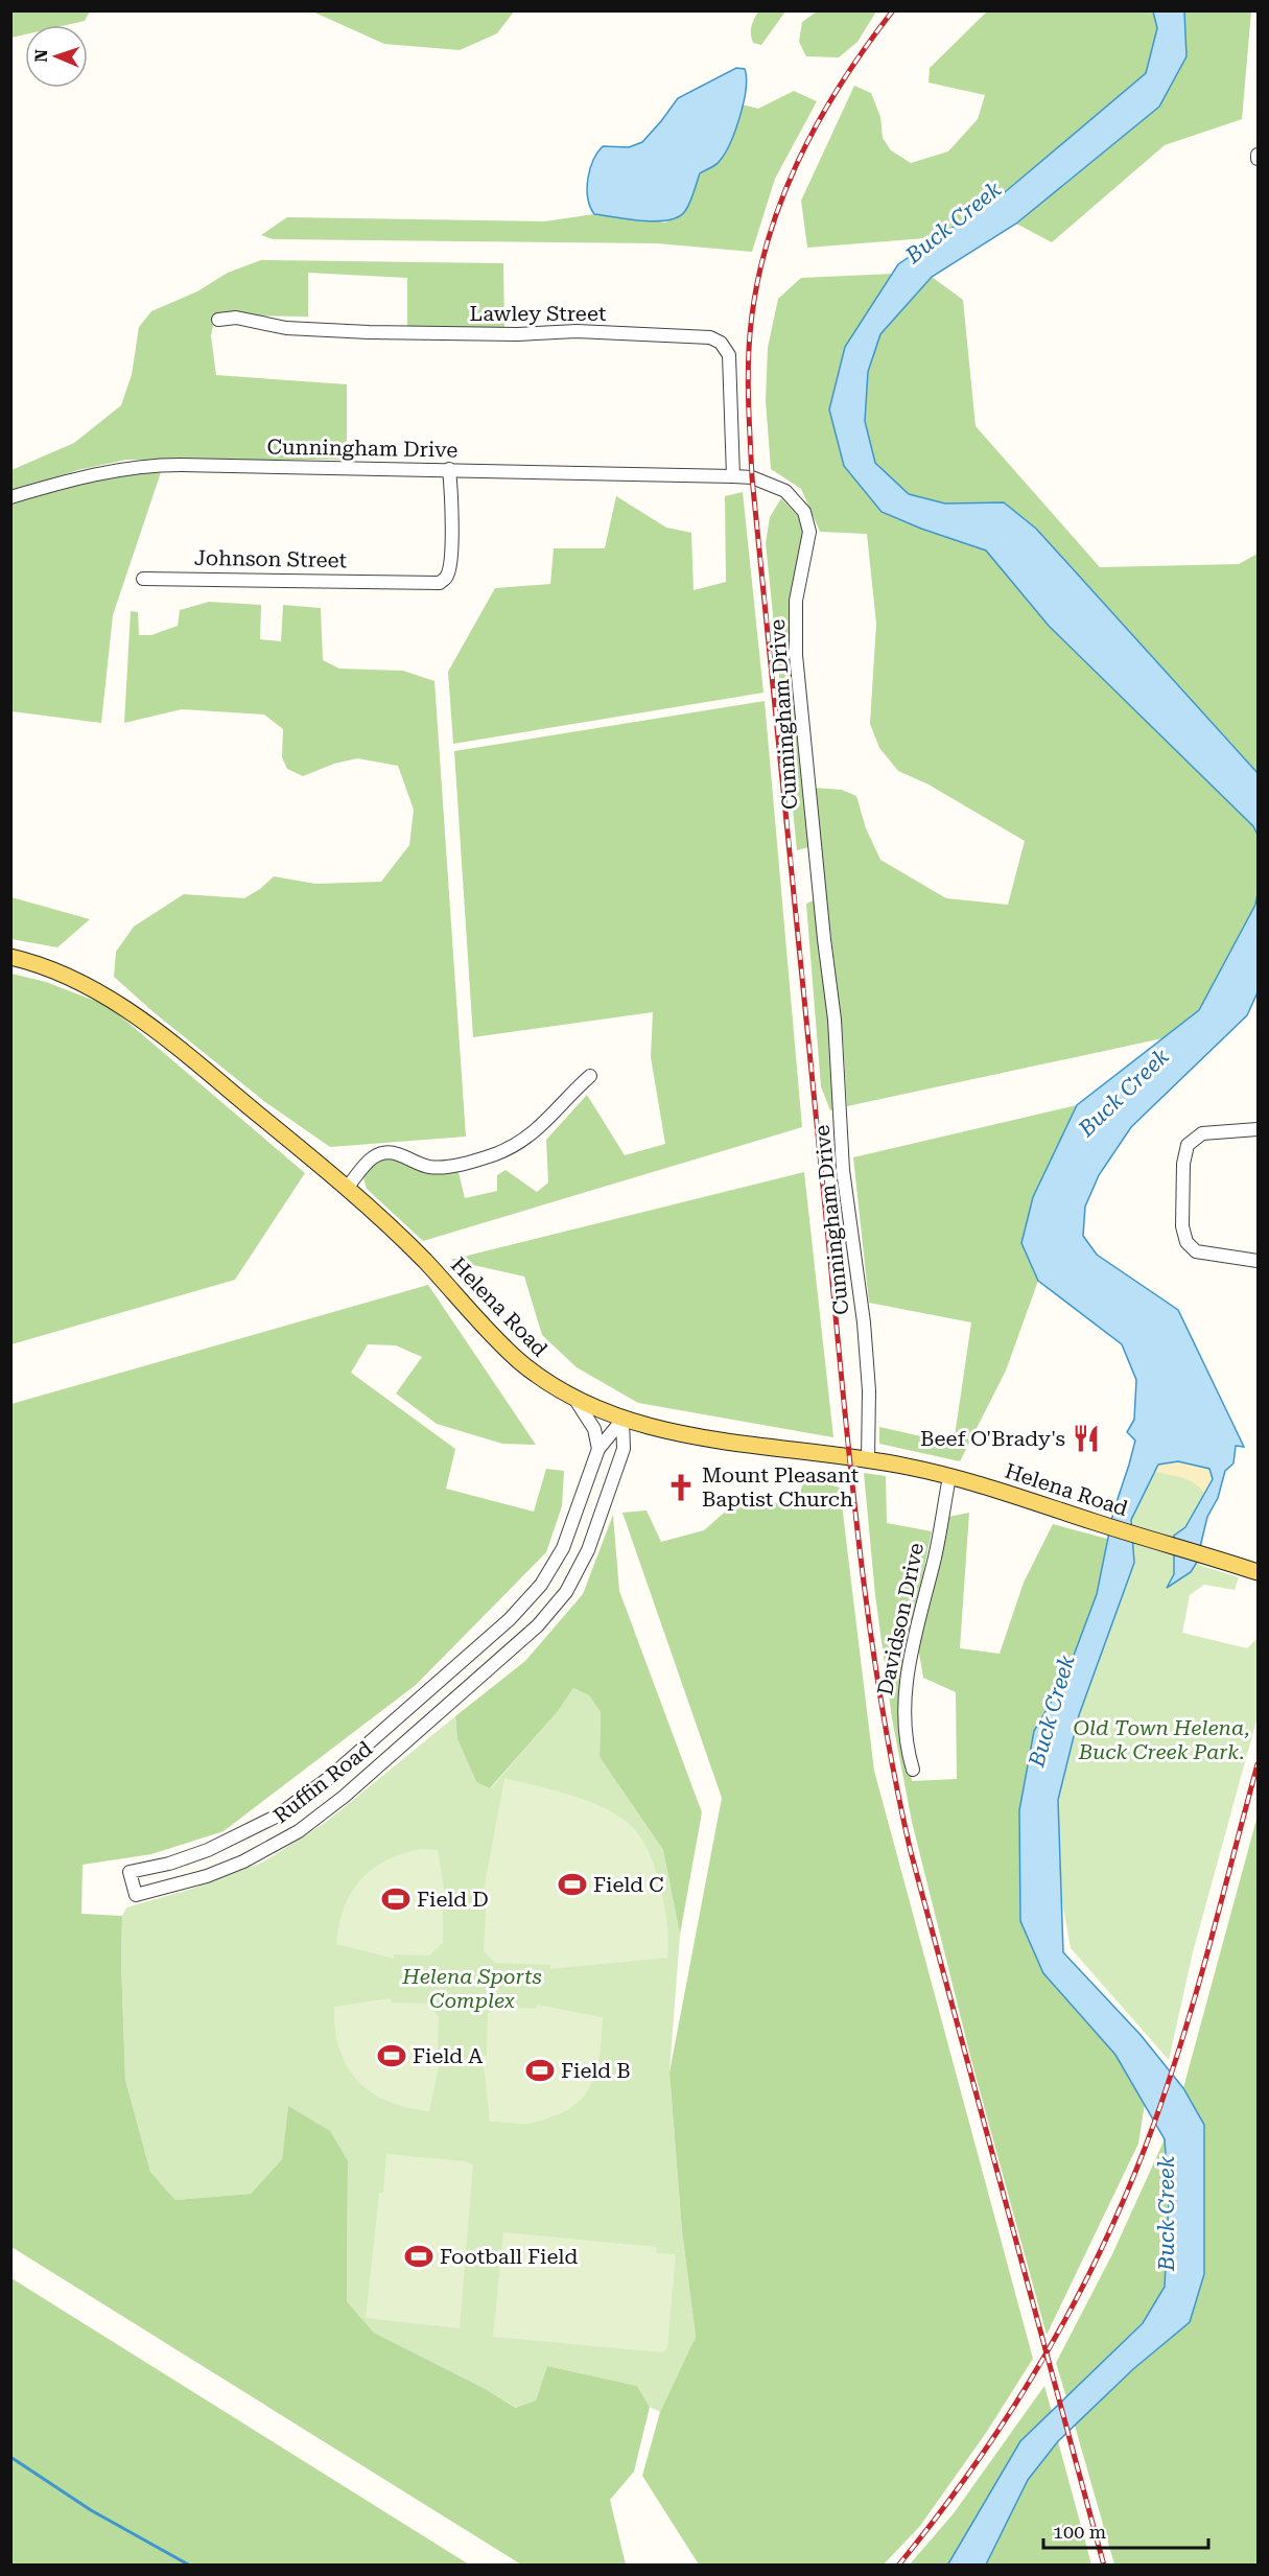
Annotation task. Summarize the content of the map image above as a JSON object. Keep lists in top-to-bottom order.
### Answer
{
  "streets": {
    "main road": ["Helena Road"],
    "street": [
      "Lawley Street",
      "Cunningham Drive",
      "Johnson Street",
      "Davidson Drive",
      "Ruffin Road"
    ]
  },
  "crossings": [
    ["Lawley Street", "Cunningham Drive"],
    ["Cunningham Drive", "Johnson Street"],
    ["Cunningham Drive", "Helena Road"],
    ["Helena Road", "Davidson Drive"],
    ["Helena Road", "Ruffin Road"]
  ],
  "water": ["Buck Creek"],
  "parks": ["Old Town Helena, Buck Creek Park.", "Helena Sports Complex"],
  "places": {
    "restaurant": ["Beef O'Brady's"],
    "church": ["Mount Pleasant Baptist Church"],
    "sports": [
      "Field C",
      "Field D",
      "Field A",
      "Field B",
      "Football Field"
    ]
  },
  "scale_bar": "100 m",
  "north": "left"
}
